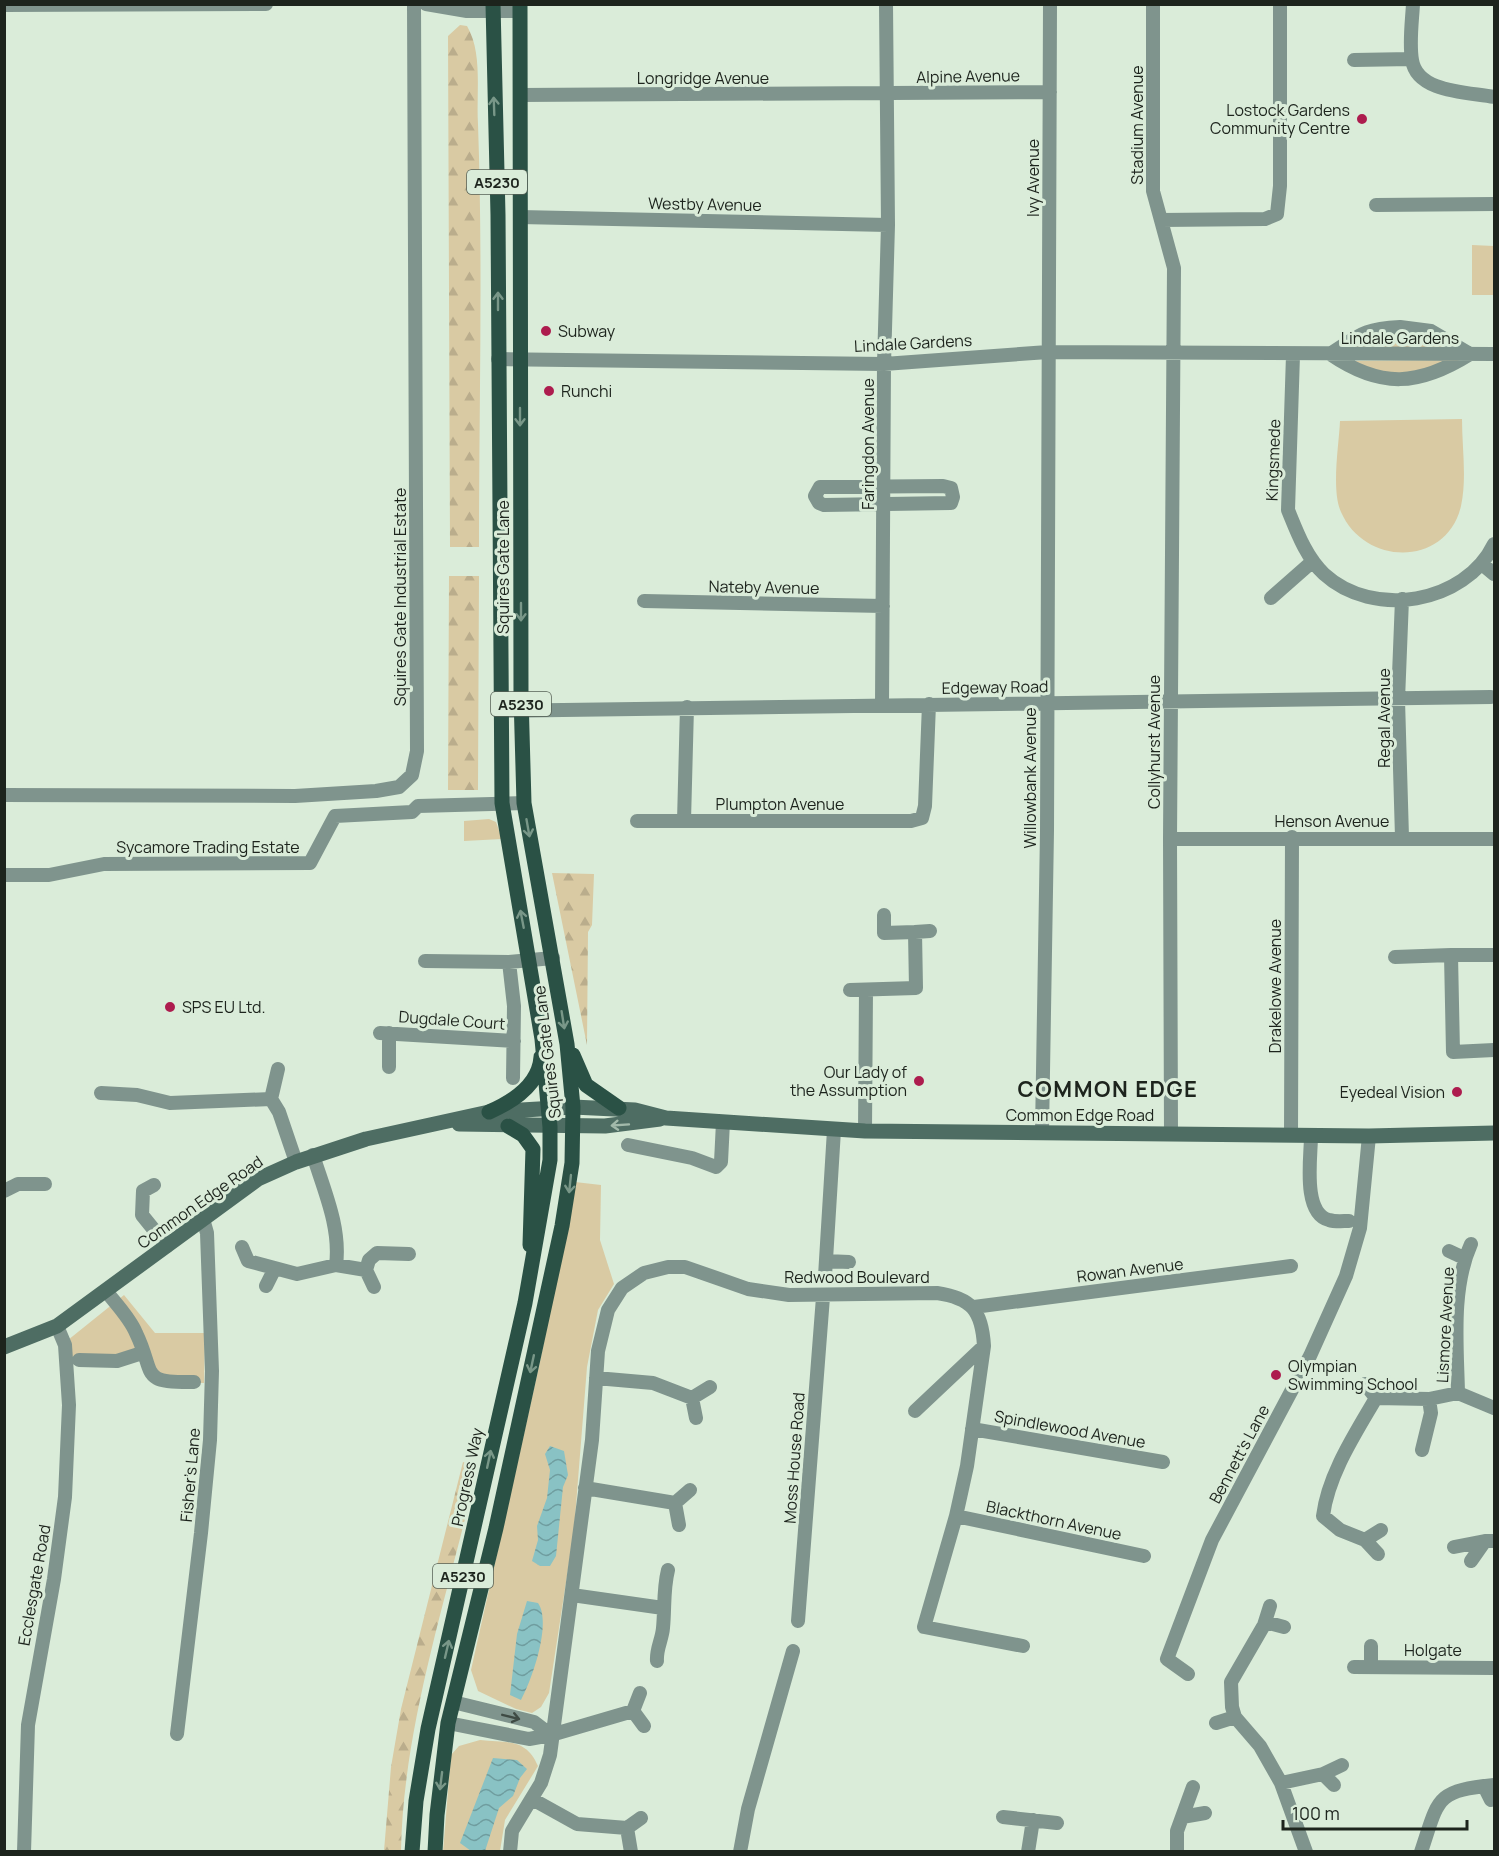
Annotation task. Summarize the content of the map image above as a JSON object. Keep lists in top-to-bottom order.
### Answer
{
  "streets": {
    "main road": [
      "A5230",
      "Squires Gate Lane",
      "Common Edge Road",
      "Progress Way"
    ],
    "street": [
      "Alpine Avenue",
      "Longridge Avenue",
      "Stadium Avenue",
      "Ivy Avenue",
      "Westby Avenue",
      "Lindale Gardens",
      "Faringdon Avenue",
      "Kingsmede",
      "Nateby Avenue",
      "Squires Gate Industrial Estate",
      "Edgeway Road",
      "Regal Avenue",
      "Collyhurst Avenue",
      "Willowbank Avenue",
      "Plumpton Avenue",
      "Henson Avenue",
      "Sycamore Trading Estate",
      "Drakelowe Avenue",
      "Dugdale Court",
      "Rowan Avenue",
      "Redwood Boulevard",
      "Lismore Avenue",
      "Spindlewood Avenue",
      "Bennett's Lane",
      "Moss House Road",
      "Fisher's Lane",
      "Blackthorn Avenue",
      "Ecclesgate Road",
      "Holgate"
    ]
  },
  "crossings": [
    ["Alpine Avenue", "Longridge Avenue"],
    ["Alpine Avenue", "Ivy Avenue"],
    ["Alpine Avenue", "Faringdon Avenue"],
    ["Longridge Avenue", "Faringdon Avenue"],
    ["Longridge Avenue", "Squires Gate Lane"],
    ["Stadium Avenue", "Lindale Gardens"],
    ["Stadium Avenue", "Collyhurst Avenue"],
    ["Ivy Avenue", "Lindale Gardens"],
    ["Ivy Avenue", "Willowbank Avenue"],
    ["A5230", "Squires Gate Lane"],
    ["A5230", "Common Edge Road"],
    ["Westby Avenue", "Faringdon Avenue"],
    ["Westby Avenue", "Squires Gate Lane"],
    ["Lindale Gardens", "Faringdon Avenue"],
    ["Lindale Gardens", "Kingsmede"],
    ["Lindale Gardens", "Squires Gate Lane"],
    ["Lindale Gardens", "Collyhurst Avenue"],
    ["Lindale Gardens", "Willowbank Avenue"],
    ["Faringdon Avenue", "Nateby Avenue"],
    ["Faringdon Avenue", "Edgeway Road"],
    ["Kingsmede", "Regal Avenue"],
    ["Squires Gate Lane", "Edgeway Road"],
    ["Squires Gate Lane", "Sycamore Trading Estate"],
    ["Squires Gate Lane", "Dugdale Court"],
    ["Squires Gate Lane", "Common Edge Road"],
    ["Squires Gate Lane", "Progress Way"],
    ["Edgeway Road", "Regal Avenue"],
    ["Edgeway Road", "Collyhurst Avenue"],
    ["Edgeway Road", "Willowbank Avenue"],
    ["Edgeway Road", "Plumpton Avenue"],
    ["Regal Avenue", "Henson Avenue"],
    ["Collyhurst Avenue", "Henson Avenue"],
    ["Collyhurst Avenue", "Common Edge Road"],
    ["Willowbank Avenue", "Common Edge Road"],
    ["Henson Avenue", "Drakelowe Avenue"],
    ["Drakelowe Avenue", "Common Edge Road"],
    ["Common Edge Road", "Bennett's Lane"],
    ["Common Edge Road", "Fisher's Lane"],
    ["Common Edge Road", "Progress Way"],
    ["Common Edge Road", "Ecclesgate Road"],
    ["Rowan Avenue", "Redwood Boulevard"],
    ["Redwood Boulevard", "Moss House Road"]
  ],
  "districts": ["COMMON EDGE"],
  "places": [
    "Lostock Gardens Community Centre",
    "Subway",
    "Runchi",
    "SPS EU Ltd.",
    "Our Lady of the Assumption",
    "Eyedeal Vision",
    "Olympian Swimming School"
  ],
  "scale_bar": "100 m"
}
